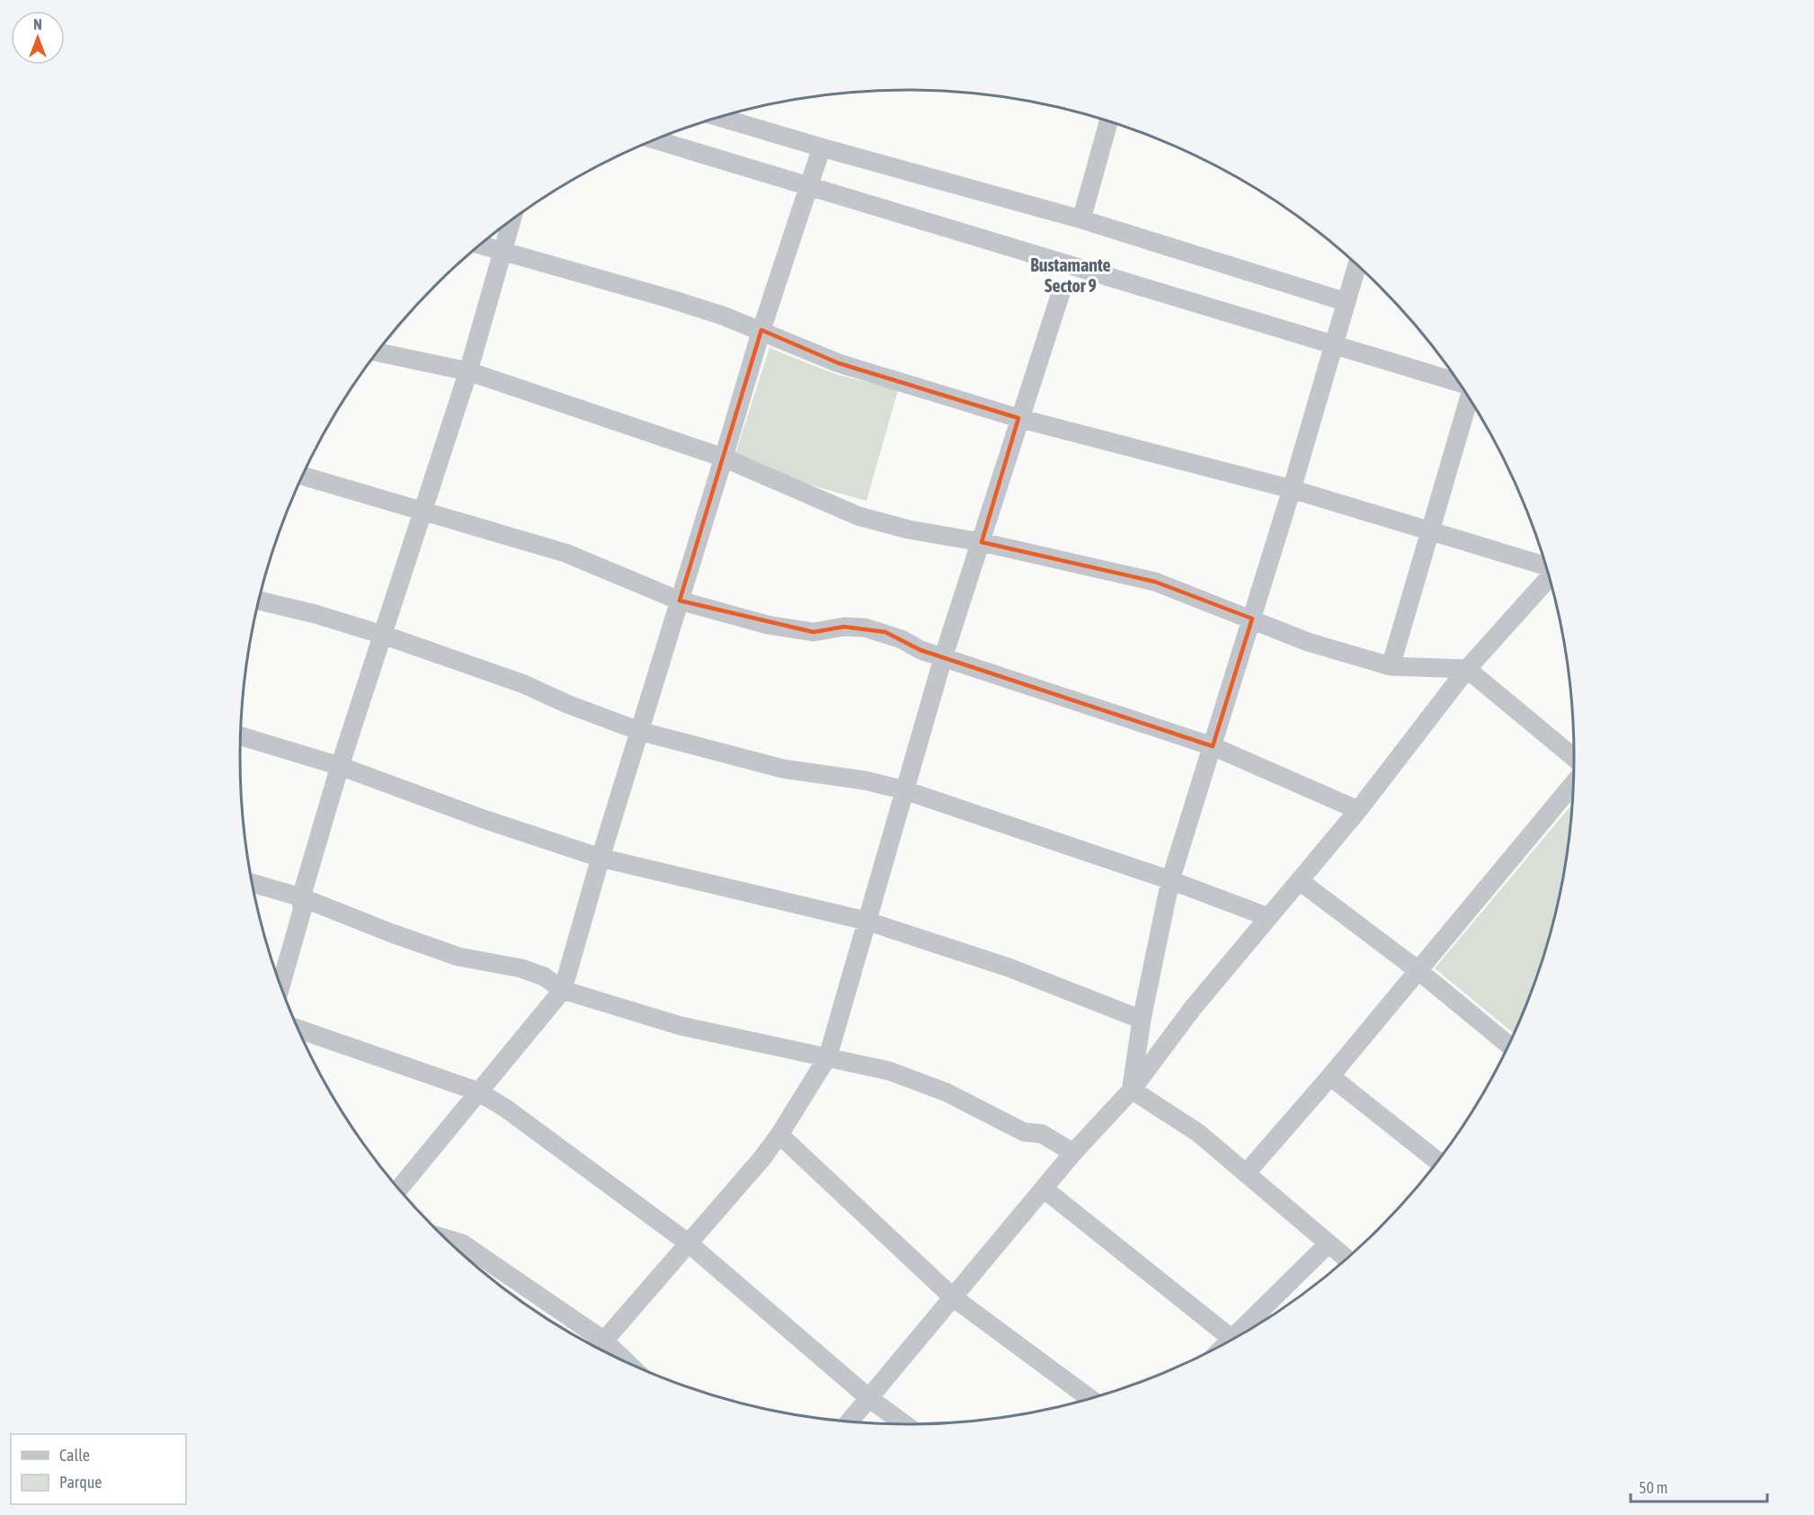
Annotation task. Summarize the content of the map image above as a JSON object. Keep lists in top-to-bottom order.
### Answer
{
  "districts": ["Bustamante Sector 9"],
  "legend": ["Calle", "Parque"],
  "scale_bar": "50 m",
  "north": "top"
}
